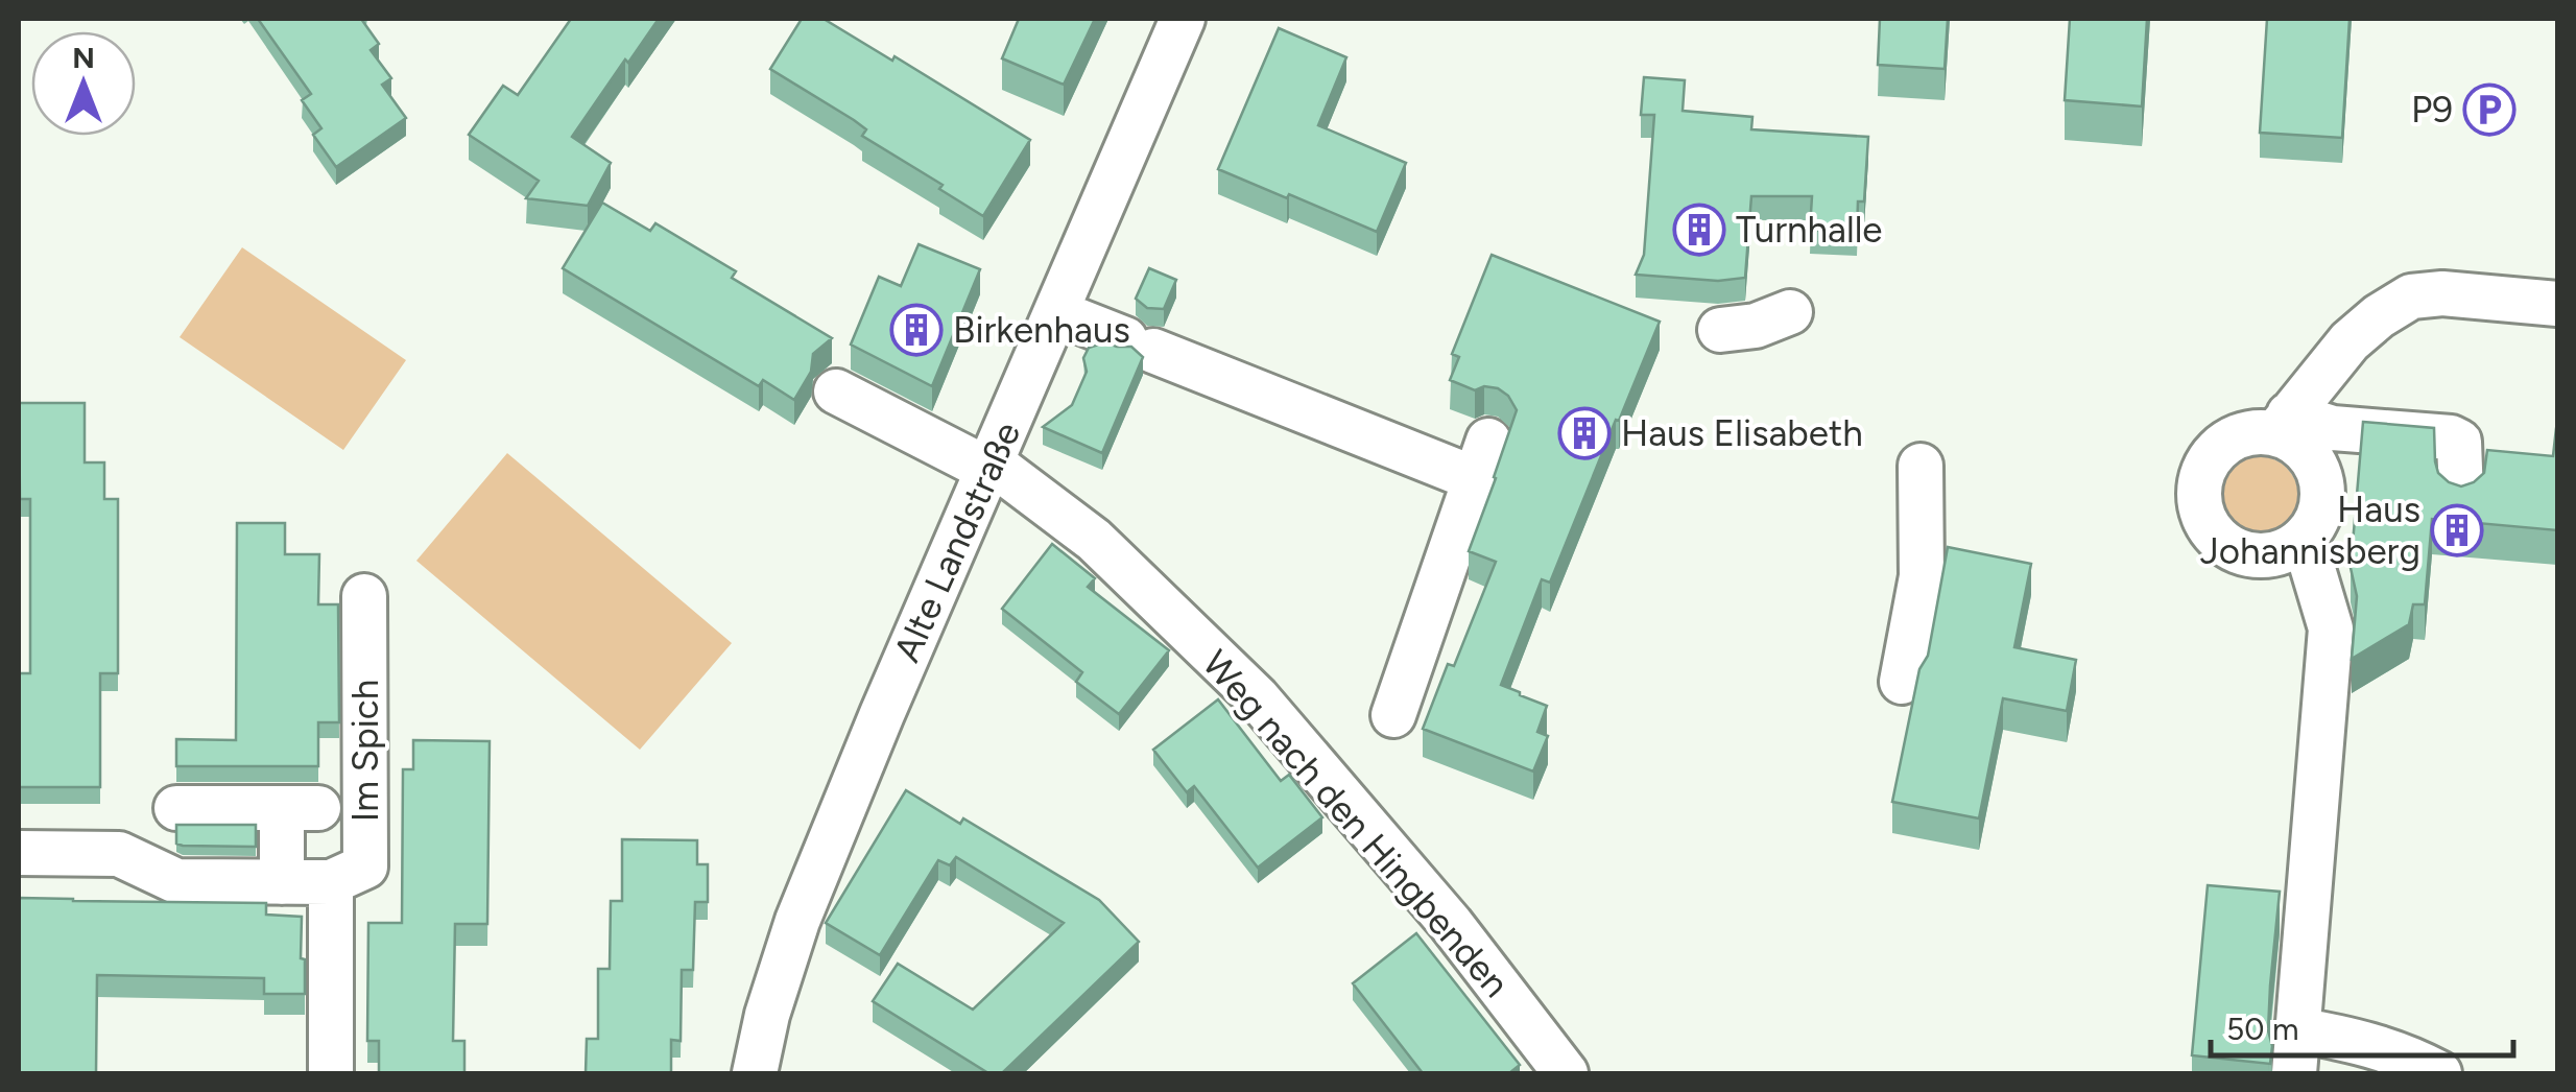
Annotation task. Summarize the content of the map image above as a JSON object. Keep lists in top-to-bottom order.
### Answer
{
  "streets": {
    "street": ["Alte Landstraße", "Im Spich", "Weg nach den Hingbenden"]
  },
  "crossings": [
    ["Alte Landstraße", "Weg nach den Hingbenden"]
  ],
  "places": {
    "parking": ["P9"],
    "building": [
      "Turnhalle",
      "Birkenhaus",
      "Haus Elisabeth",
      "Haus Johannisberg"
    ]
  },
  "scale_bar": "50 m",
  "north": "top"
}
